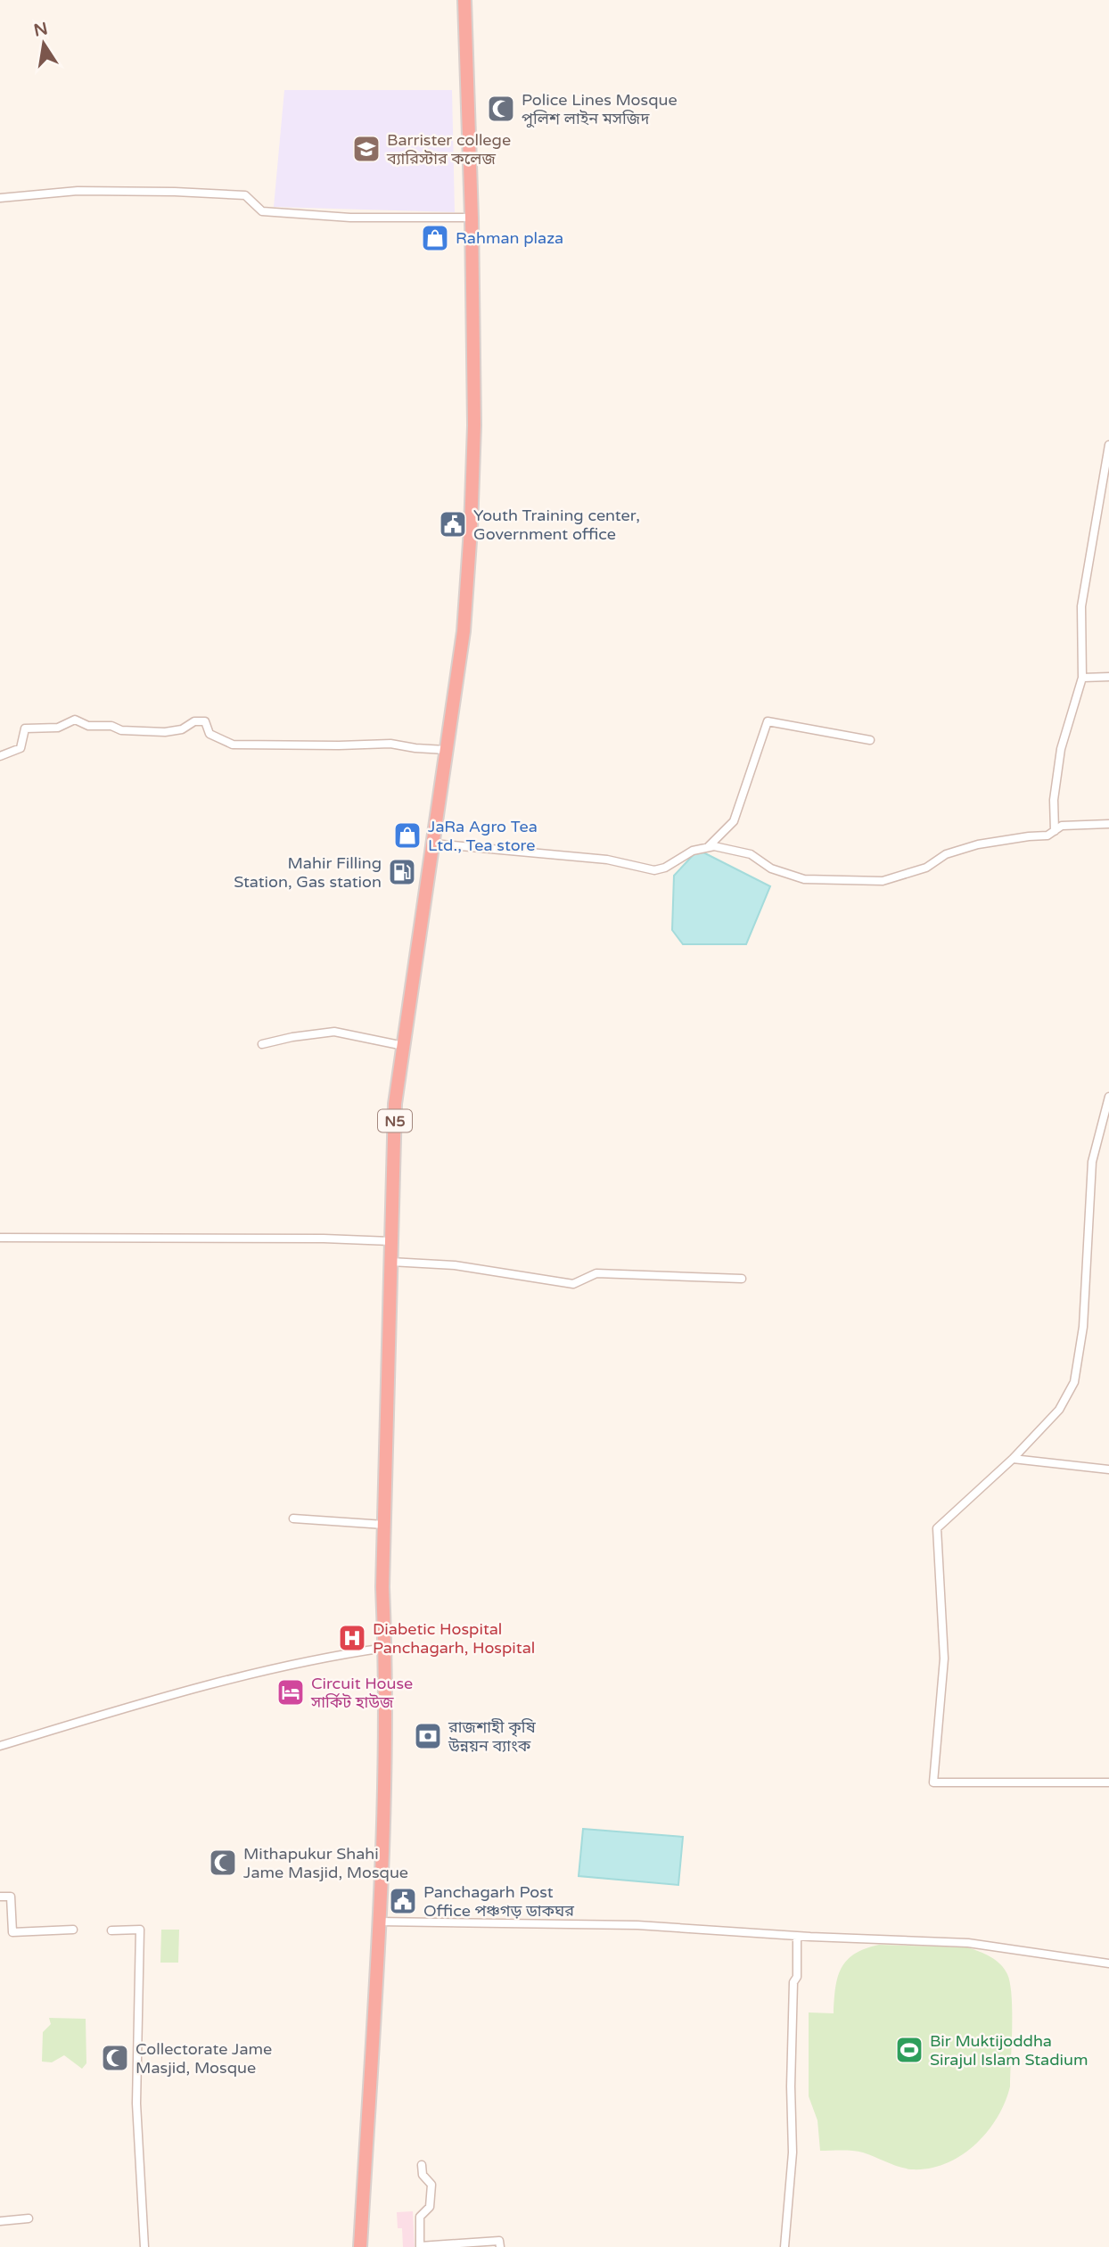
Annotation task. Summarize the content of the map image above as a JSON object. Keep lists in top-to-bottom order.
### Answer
{
  "streets": {
    "highway": ["N5"]
  },
  "places": {
    "mosque": ["Police Lines Mosque পুলিশ লাইন মসজিদ", "Mithapukur Shahi Jame Masjid, Mosque", "Collectorate Jame Masjid, Mosque"],
    "school or university": ["Barrister college ব্যারিস্টার কলেজ"],
    "shop": ["Rahman plaza", "JaRa Agro Tea Ltd., Tea store"],
    "public building": ["Youth Training center, Government office", "Panchagarh Post Office পঞ্চগড় ডাকঘর"],
    "fuel station": ["Mahir Filling Station, Gas station"],
    "hospital": ["Diabetic Hospital Panchagarh, Hospital"],
    "hotel": ["Circuit House সার্কিট হাউজ"],
    "bank": ["রাজশাহী কৃষি উন্নয়ন ব্যাংক"],
    "sports": ["Bir Muktijoddha Sirajul Islam Stadium"]
  },
  "north": "top"
}
